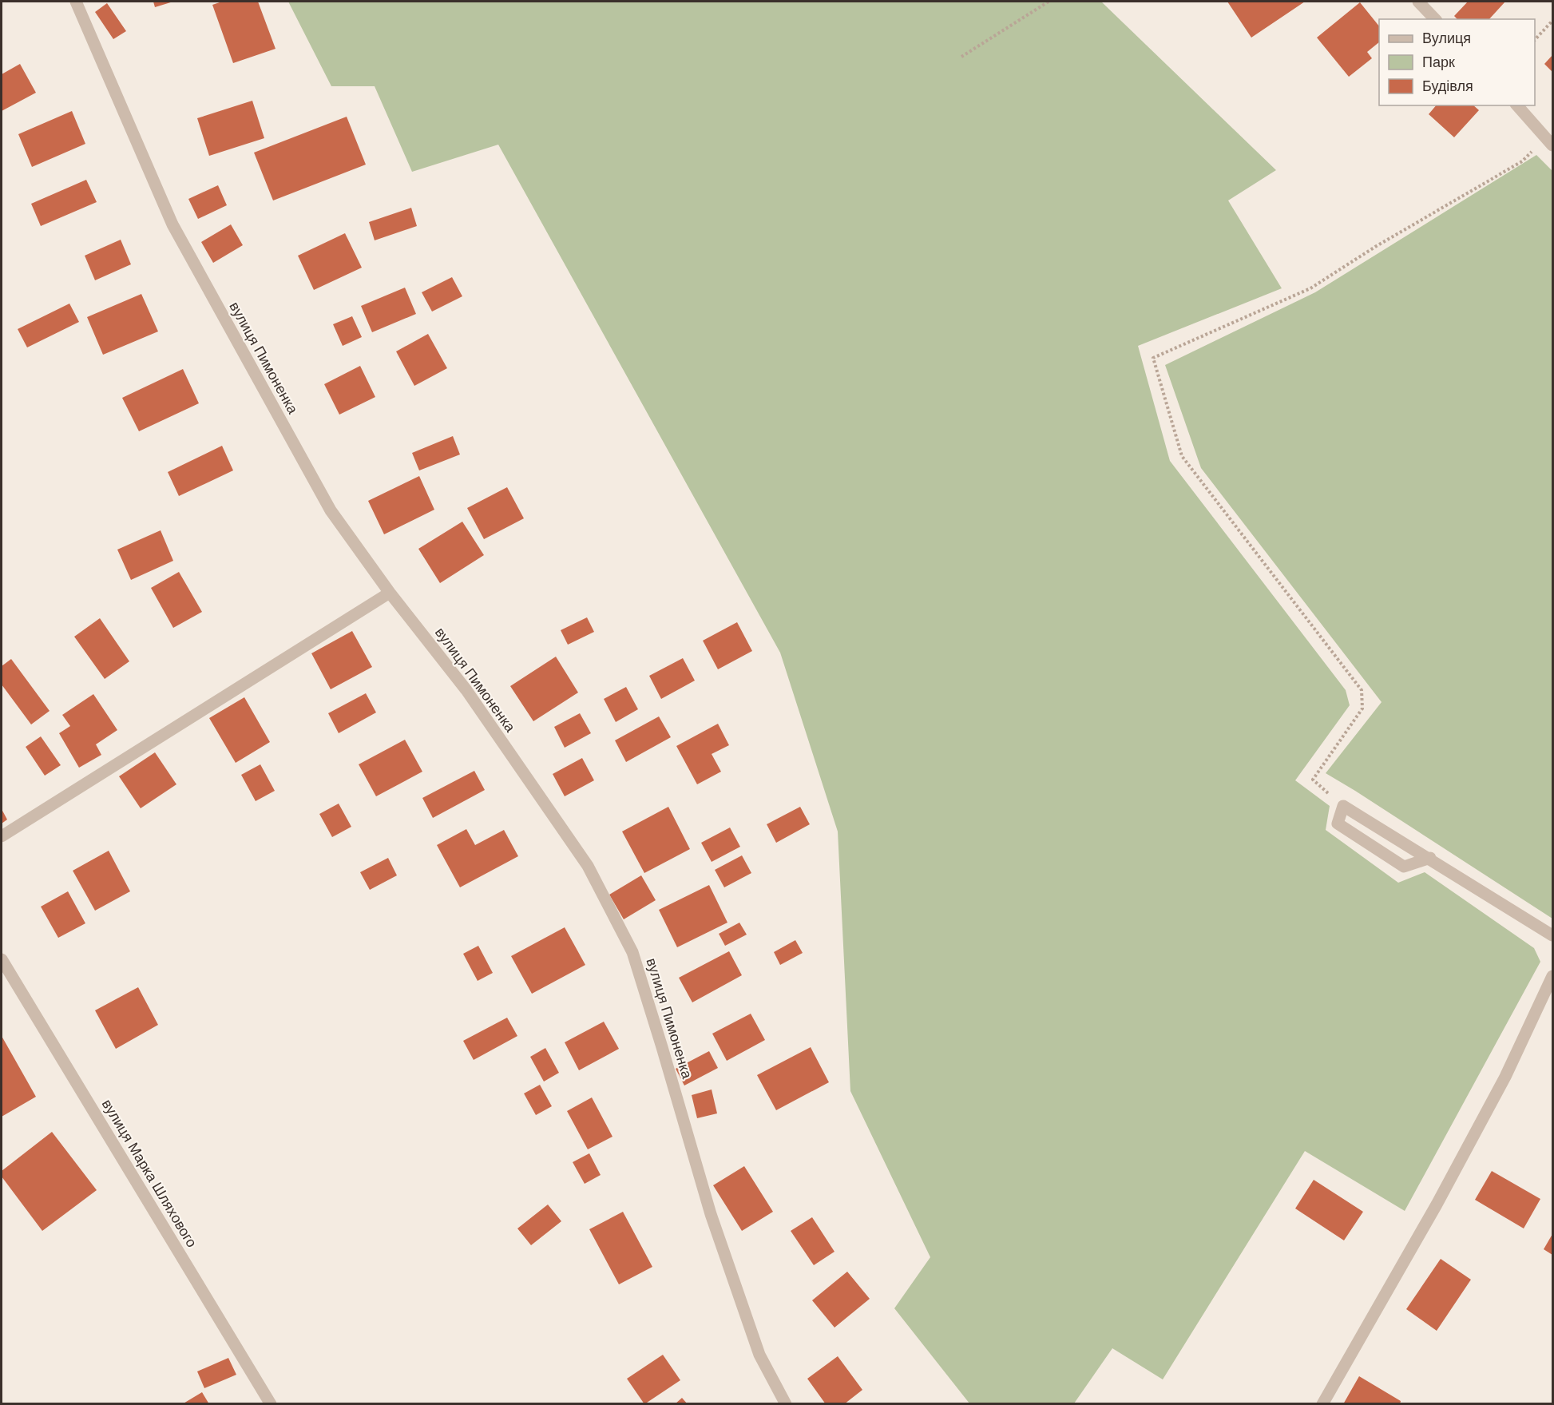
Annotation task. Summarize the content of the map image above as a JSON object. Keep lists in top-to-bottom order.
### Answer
{
  "streets": {
    "street": ["вулиця Пимоненка", "вулиця Марка Шляхового"]
  },
  "legend": ["Вулиця", "Парк", "Будівля"]
}
